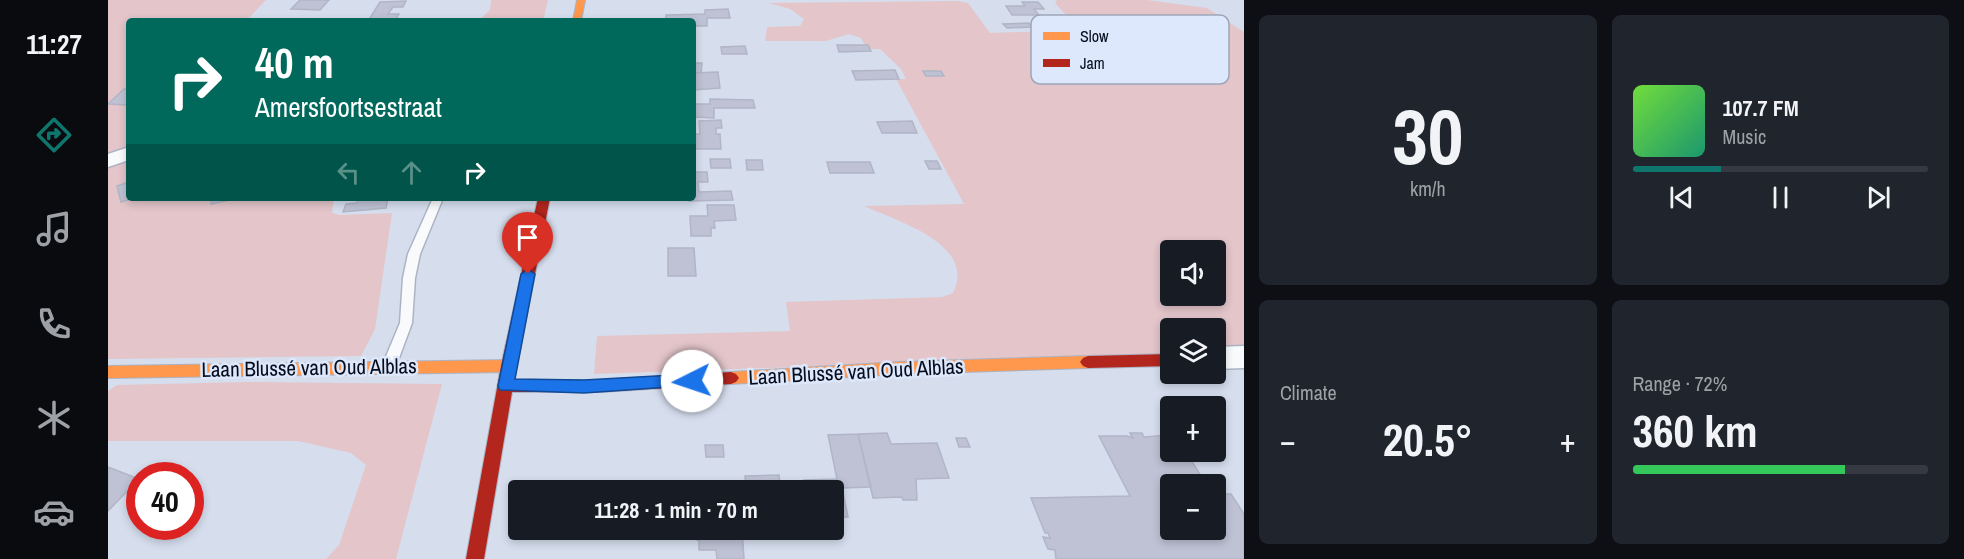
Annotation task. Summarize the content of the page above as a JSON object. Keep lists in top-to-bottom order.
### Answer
{
  "streets": {
    "street": ["Laan Blussé van Oud Alblas"]
  },
  "legend": ["Slow", "Jam"],
  "page": {
    "tabs": "11:27",
    "tile": [
      ["30", "km/h"],
      "Climate",
      ["Range · 72%", "360 km"]
    ],
    "turn": ["40 m", "Amersfoortsestraat"],
    "song": ["107.7 FM", "Music"],
    "map_buttons": ["+", "−"],
    "heat": ["−", "20.5°", "+"],
    "limit": "40",
    "trip": "11:28 · 1 min · 70 m"
  }
}
